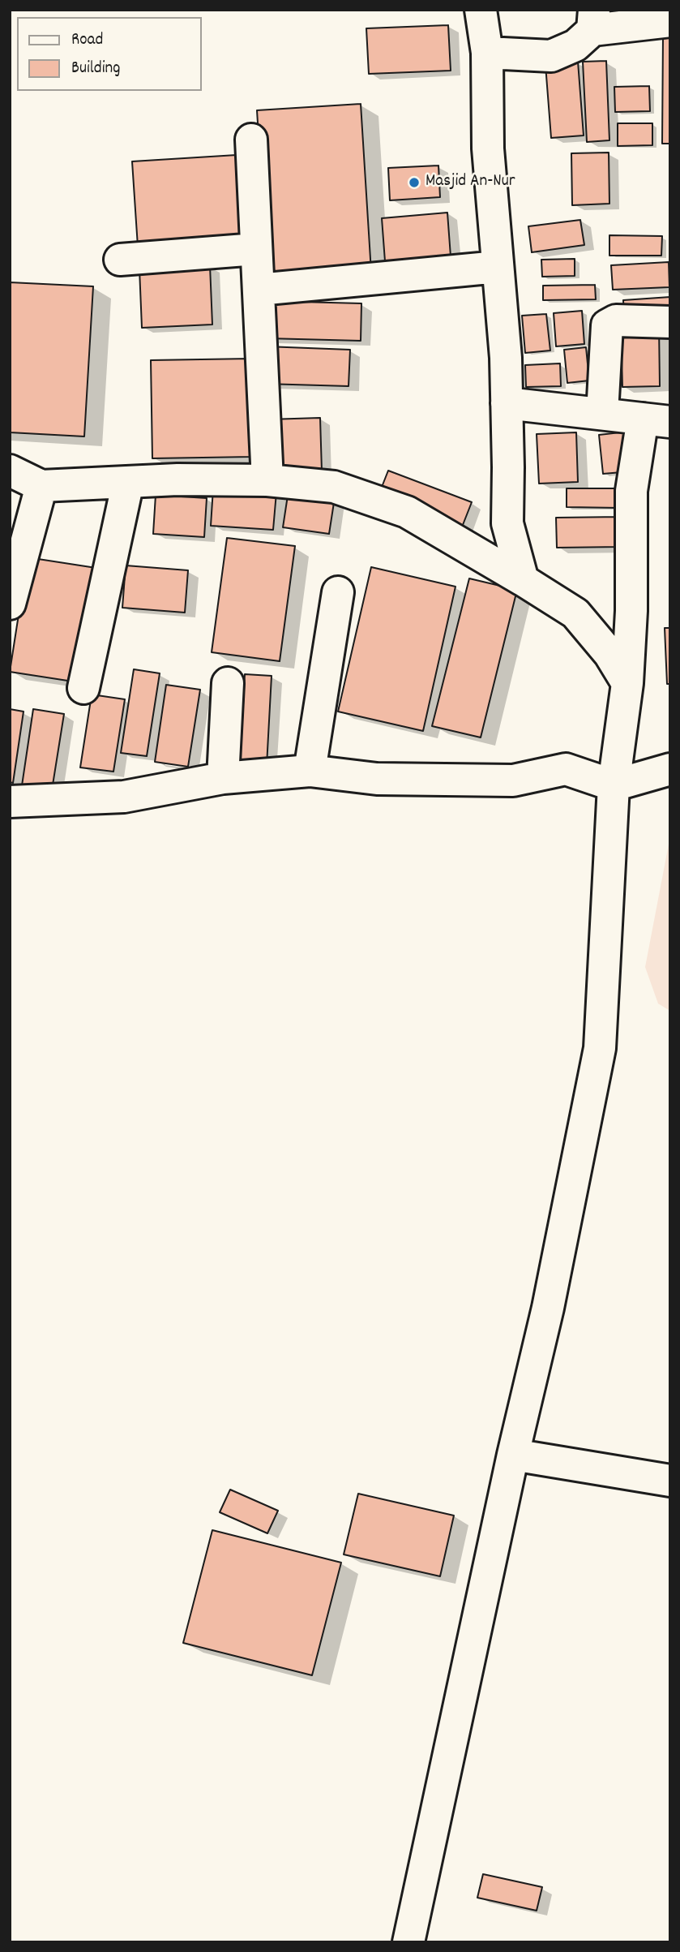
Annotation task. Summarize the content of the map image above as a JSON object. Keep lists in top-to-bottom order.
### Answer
{
  "places": ["Masjid An-Nur"],
  "legend": ["Road", "Building"]
}
